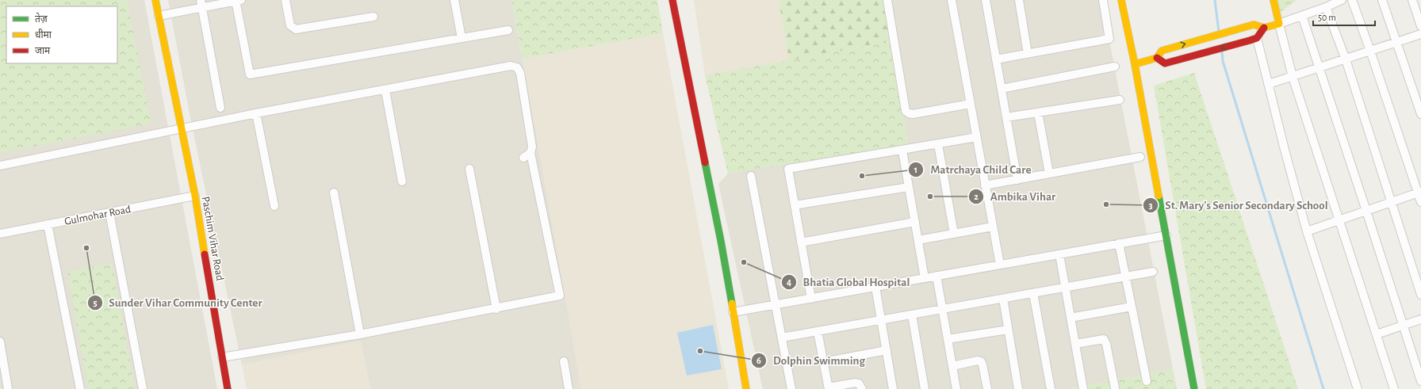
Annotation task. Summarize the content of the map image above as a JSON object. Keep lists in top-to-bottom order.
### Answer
{
  "streets": {
    "street": ["Gulmohar Road", "Paschim Vihar Road"]
  },
  "crossings": [
    ["Gulmohar Road", "Paschim Vihar Road"]
  ],
  "places": [
    "Matrchaya Child Care",
    "Ambika Vihar",
    "St. Mary's Senior Secondary School",
    "Sunder Vihar Community Center",
    "Bhatia Global Hospital",
    "Dolphin Swimming"
  ],
  "legend": ["तेज़", "धीमा", "जाम"],
  "scale_bar": "50 m"
}
